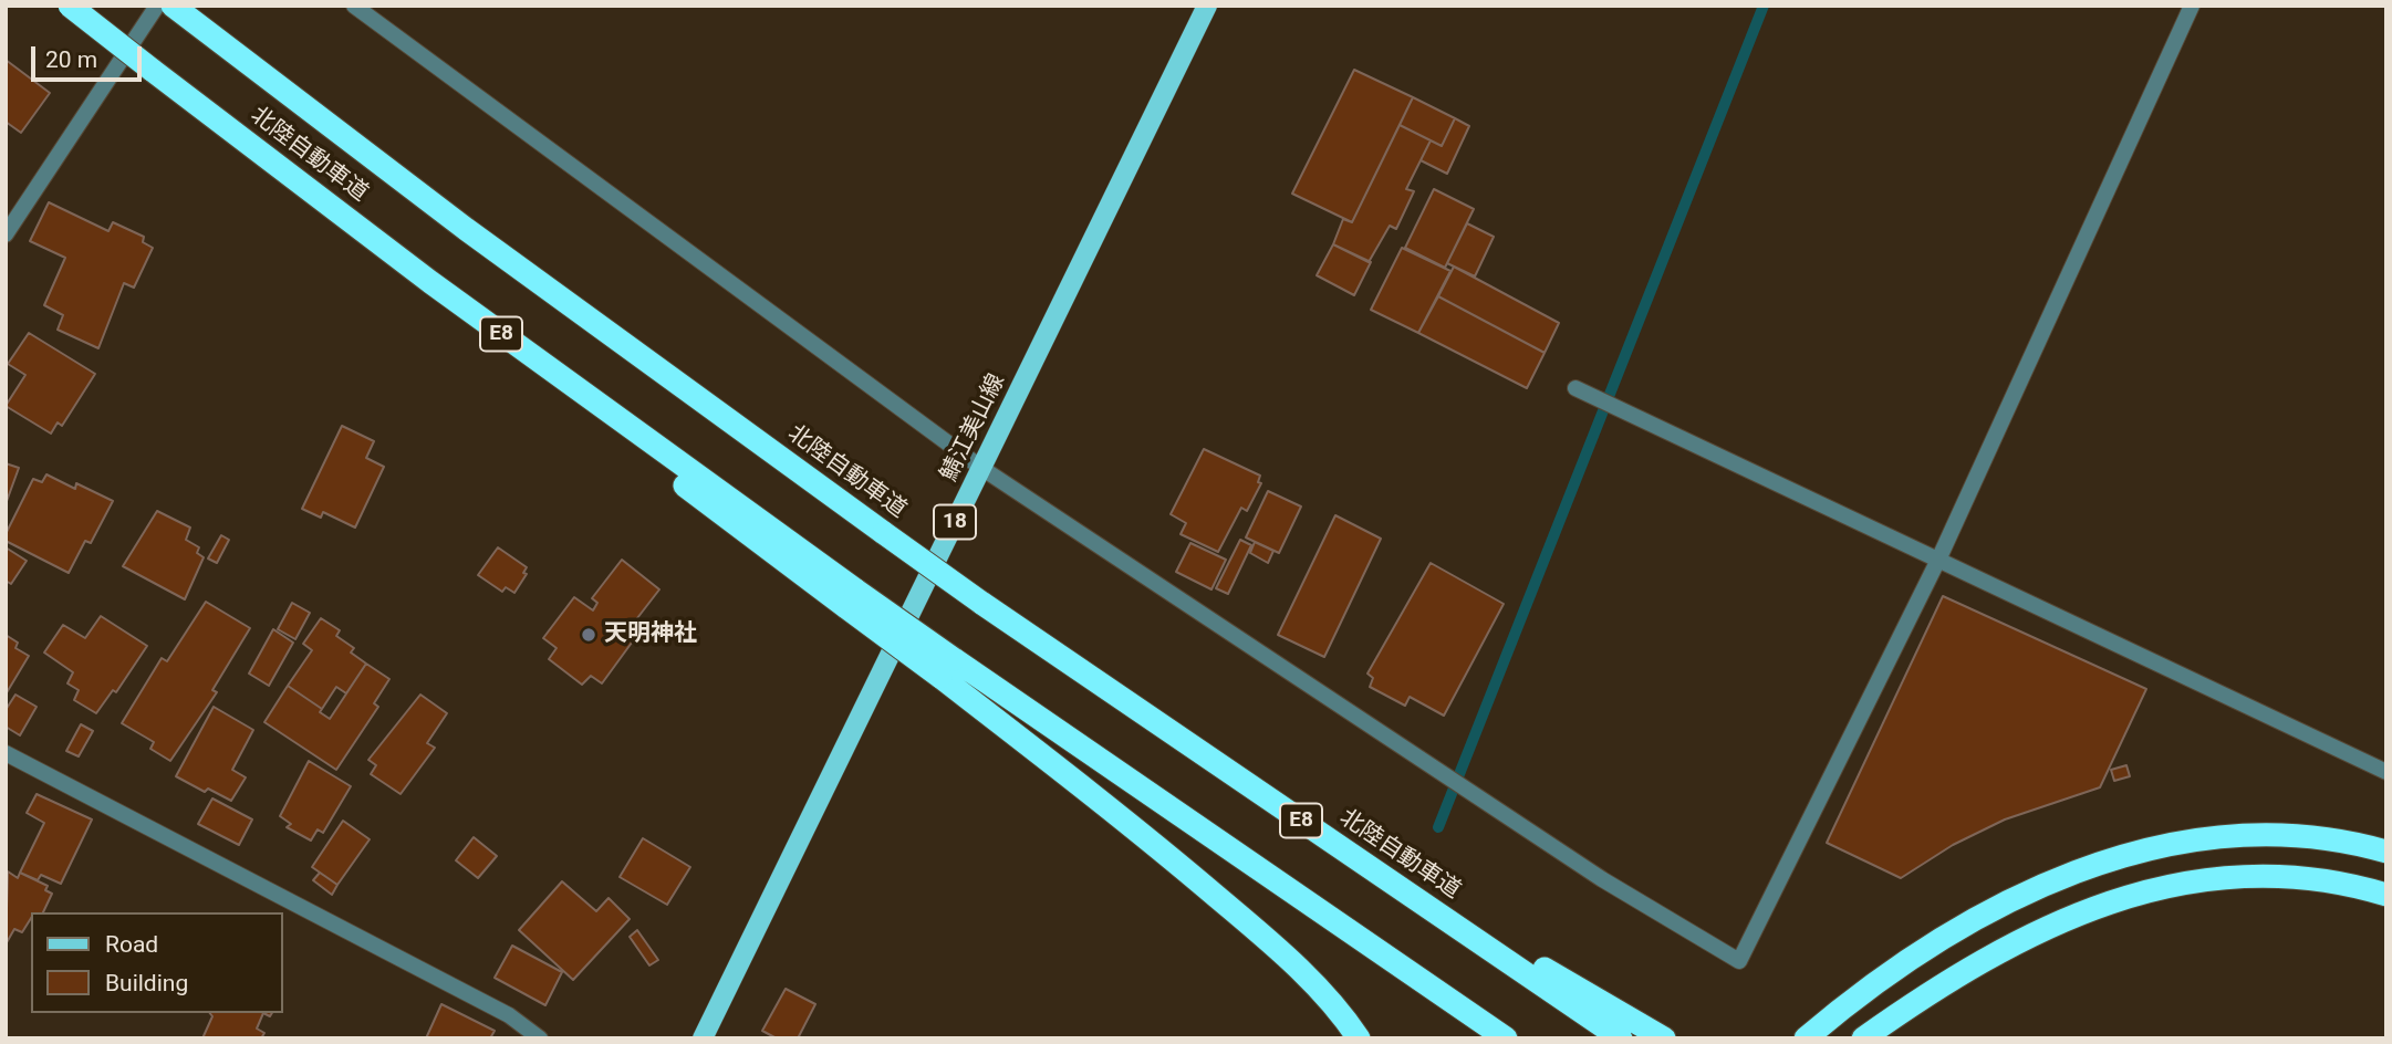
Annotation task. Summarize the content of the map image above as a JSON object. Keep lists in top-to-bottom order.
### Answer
{
  "streets": {
    "highway": ["北陸自動車道", "E8"],
    "main road": ["鯖江美山線", "18"]
  },
  "places": ["天明神社"],
  "legend": ["Road", "Building"],
  "scale_bar": "20 m"
}
